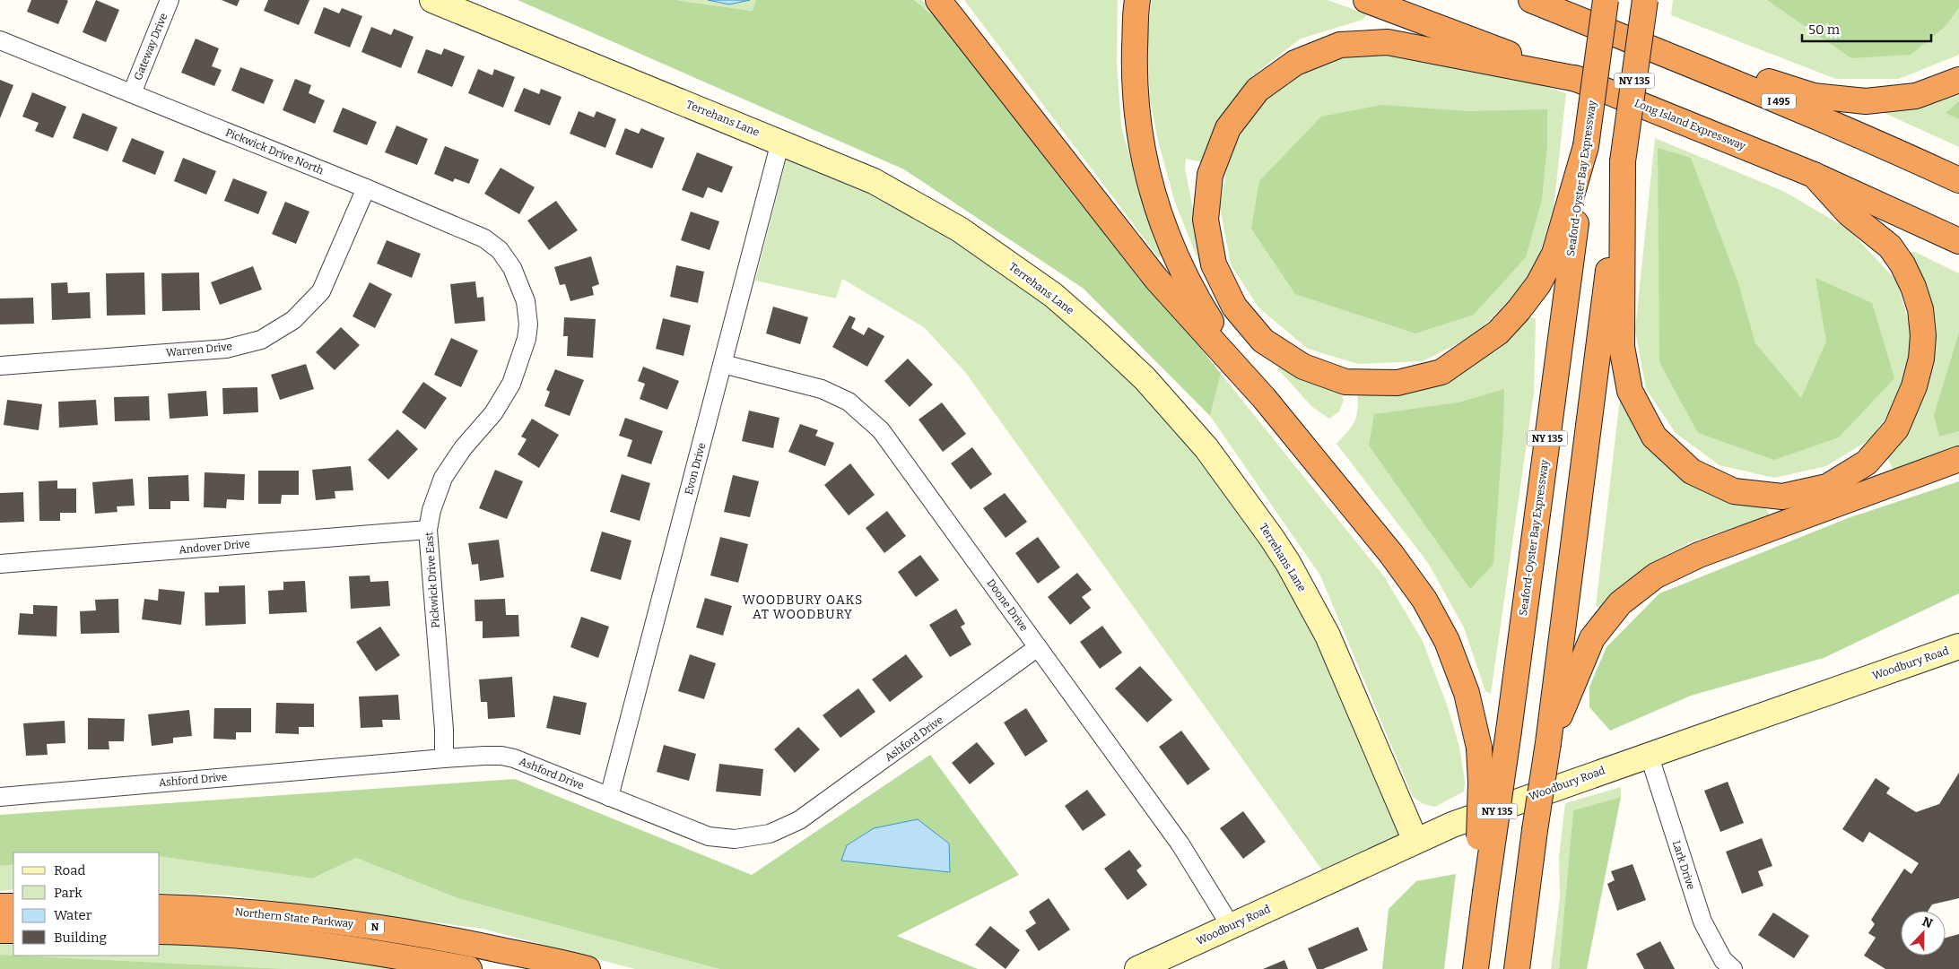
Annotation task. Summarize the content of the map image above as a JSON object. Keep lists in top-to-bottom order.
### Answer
{
  "streets": {
    "highway": [
      "NY 135",
      "I 495",
      "Long Island Expressway",
      "Seaford-Oyster Bay Expressway",
      "Northern State Parkway",
      "N"
    ],
    "main road": ["Terrehans Lane", "Woodbury Road"],
    "street": [
      "Gateway Drive",
      "Pickwick Drive North",
      "Warren Drive",
      "Evon Drive",
      "Andover Drive",
      "Pickwick Drive East",
      "Doone Drive",
      "Ashford Drive",
      "Lark Drive"
    ]
  },
  "crossings": [
    ["Gateway Drive", "Pickwick Drive North"],
    ["Terrehans Lane", "Evon Drive"],
    ["Terrehans Lane", "Woodbury Road"],
    ["Pickwick Drive North", "Warren Drive"],
    ["Pickwick Drive North", "Pickwick Drive East"],
    ["Evon Drive", "Doone Drive"],
    ["Evon Drive", "Ashford Drive"],
    ["Andover Drive", "Pickwick Drive East"],
    ["Pickwick Drive East", "Ashford Drive"],
    ["Doone Drive", "Woodbury Road"],
    ["Doone Drive", "Ashford Drive"],
    ["Woodbury Road", "Lark Drive"]
  ],
  "districts": ["WOODBURY OAKS AT WOODBURY"],
  "legend": [
    "Road",
    "Park",
    "Water",
    "Building"
  ],
  "scale_bar": "50 m",
  "north": "top"
}
